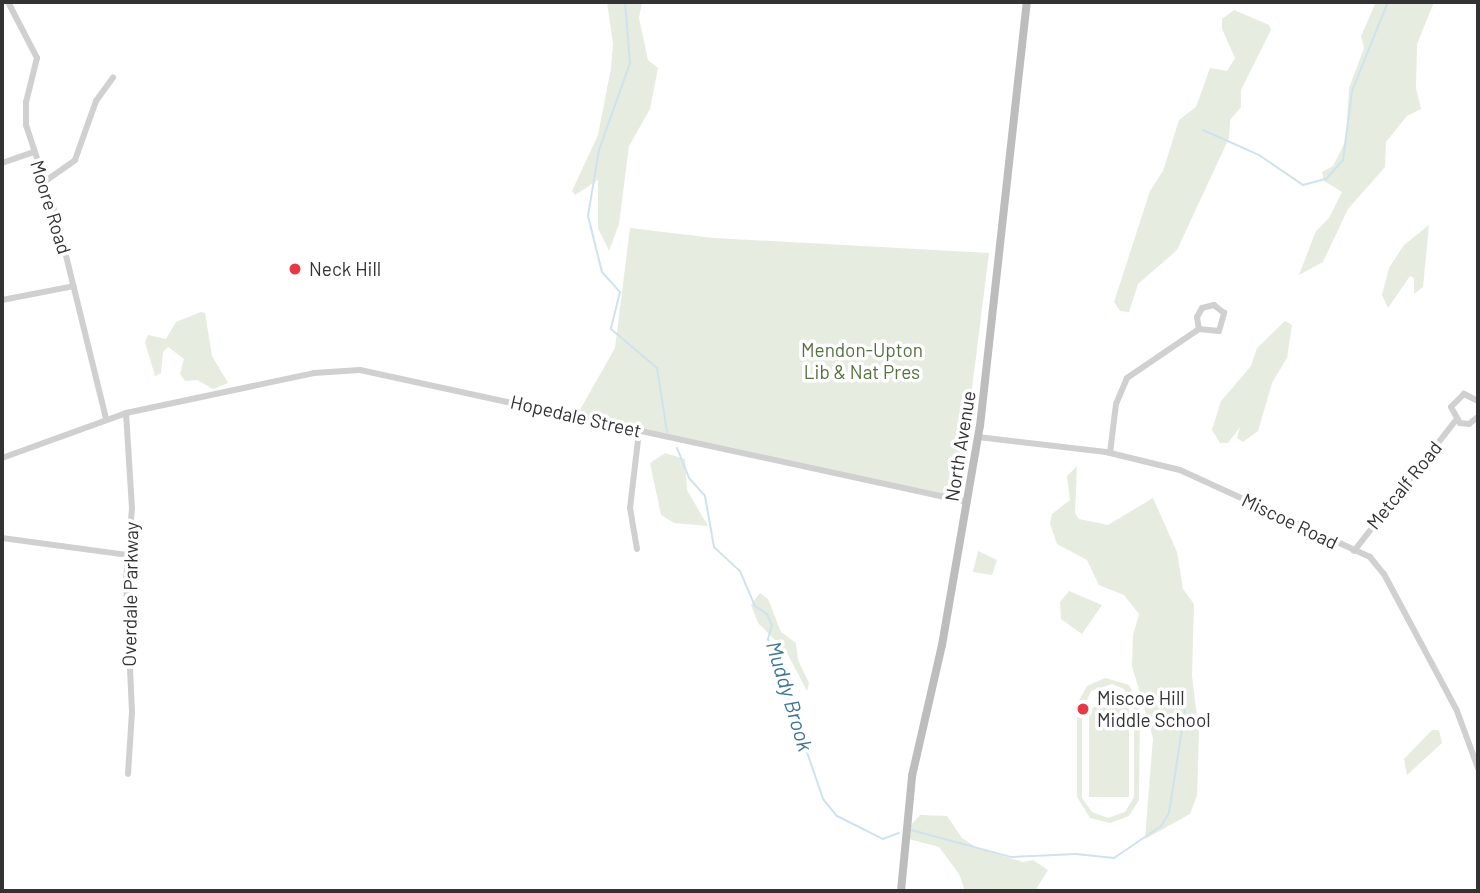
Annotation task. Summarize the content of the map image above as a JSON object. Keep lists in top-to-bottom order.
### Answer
{
  "streets": {
    "main road": ["North Avenue"],
    "street": [
      "Moore Road",
      "Hopedale Street",
      "Metcalf Road",
      "Miscoe Road",
      "Overdale Parkway"
    ]
  },
  "crossings": [
    ["Moore Road", "Hopedale Street"],
    ["Hopedale Street", "North Avenue"],
    ["Hopedale Street", "Overdale Parkway"],
    ["North Avenue", "Miscoe Road"],
    ["Metcalf Road", "Miscoe Road"]
  ],
  "water": ["Muddy Brook"],
  "parks": ["Mendon-Upton Lib & Nat Pres"],
  "places": ["Neck Hill", "Miscoe Hill Middle School"]
}
